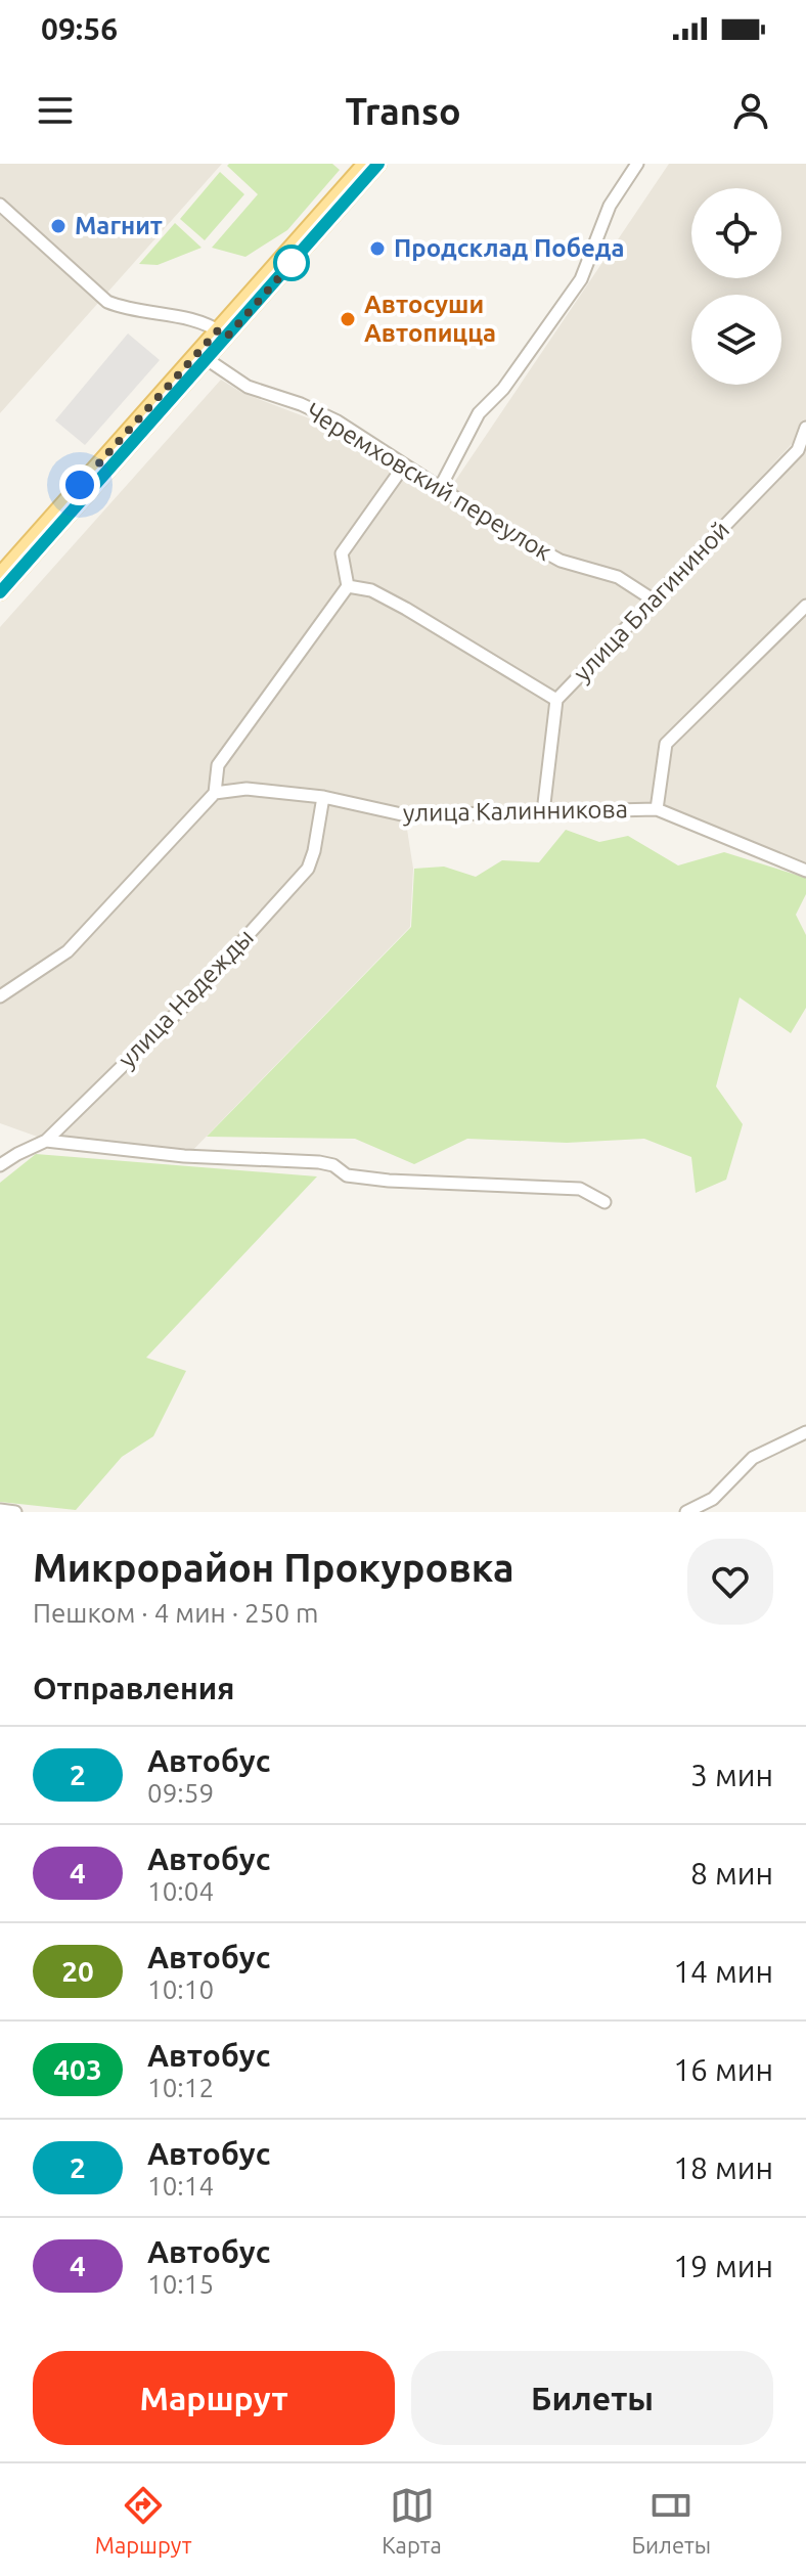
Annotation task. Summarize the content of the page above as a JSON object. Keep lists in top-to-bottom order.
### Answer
{
  "streets": {
    "street": [
      "Черемховский переулок",
      "улица Благининой",
      "улица Калинникова",
      "улица Надежды"
    ]
  },
  "crossings": [
    ["Черемховский переулок", "улица Благининой"],
    ["улица Калинникова", "улица Надежды"]
  ],
  "places": ["Магнит", "Продсклад Победа", "Автосуши Автопицца"],
  "lines": ["bus line 2"],
  "page": {
    "status": "09:56",
    "header": "Transo",
    "heading": [
      ["Микрорайон Прокуровка", "Пешком · 4 мин · 250 m"],
      "Отправления"
    ],
    "list": [
      {
        "mark": "2",
        "name": "Автобус",
        "note": "09:59",
        "value": "3 мин"
      },
      {
        "mark": "4",
        "name": "Автобус",
        "note": "10:04",
        "value": "8 мин"
      },
      {
        "mark": "20",
        "name": "Автобус",
        "note": "10:10",
        "value": "14 мин"
      },
      {
        "mark": "403",
        "name": "Автобус",
        "note": "10:12",
        "value": "16 мин"
      },
      {
        "mark": "2",
        "name": "Автобус",
        "note": "10:14",
        "value": "18 мин"
      },
      {
        "mark": "4",
        "name": "Автобус",
        "note": "10:15",
        "value": "19 мин"
      }
    ],
    "buttons": ["Маршрут", "Билеты"],
    "tabs": ["Маршрут", "Карта", "Билеты"]
  }
}
